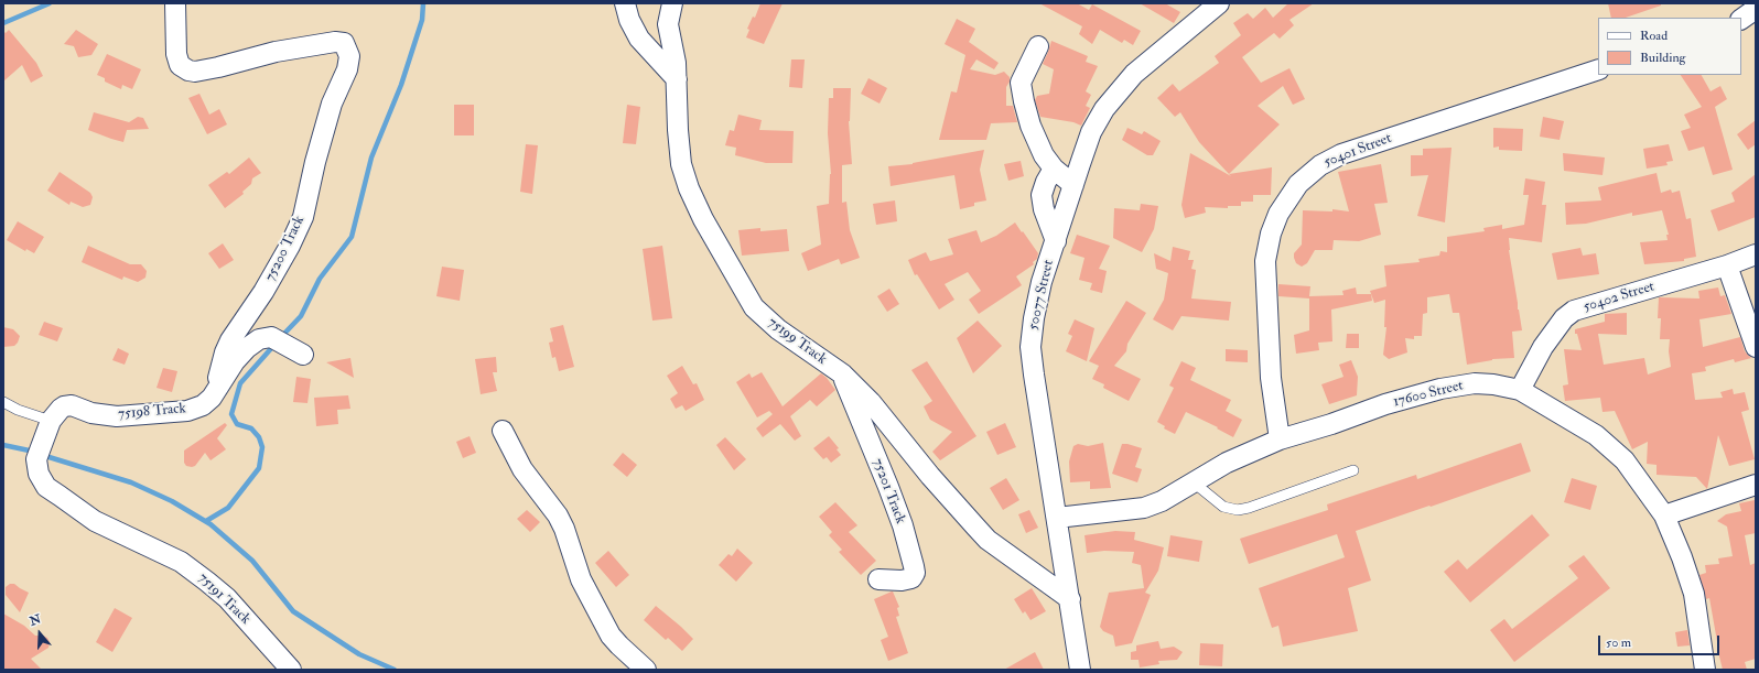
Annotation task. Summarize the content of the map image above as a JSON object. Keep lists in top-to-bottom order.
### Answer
{
  "streets": {
    "street": [
      "50401 Street",
      "75200 Track",
      "50077 Street",
      "50402 Street",
      "75199 Track",
      "17600 Street",
      "75198 Track",
      "75201 Track",
      "75191 Track"
    ]
  },
  "crossings": [
    ["50401 Street", "17600 Street"],
    ["75200 Track", "75198 Track"],
    ["50077 Street", "75199 Track"],
    ["50077 Street", "17600 Street"],
    ["50402 Street", "17600 Street"],
    ["75199 Track", "75201 Track"],
    ["75198 Track", "75191 Track"]
  ],
  "legend": ["Road", "Building"],
  "scale_bar": "50 m",
  "north": "top"
}
